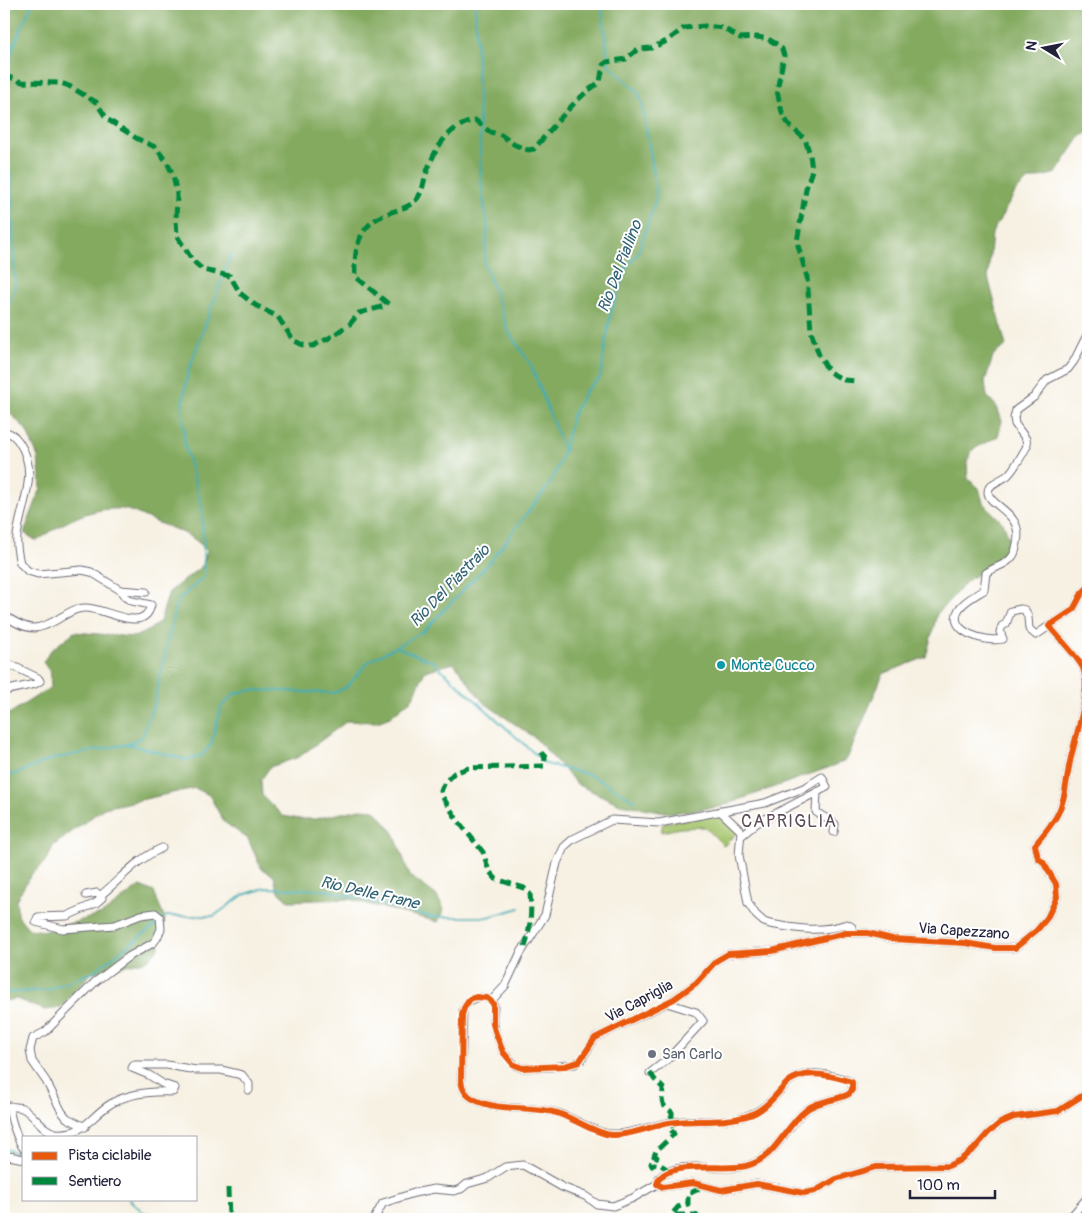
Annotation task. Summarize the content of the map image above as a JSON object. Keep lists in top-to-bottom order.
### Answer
{
  "streets": {
    "street": ["Via Capezzano", "Via Capriglia"]
  },
  "crossings": [
    ["Via Capezzano", "Via Capriglia"]
  ],
  "districts": ["CAPRIGLIA"],
  "water": ["Rio Del Piallino", "Rio Del Piastraio", "Rio Delle Frane"],
  "places": ["Monte Cucco", "San Carlo"],
  "legend": ["Pista ciclabile", "Sentiero"],
  "scale_bar": "100 m",
  "north": "left"
}
